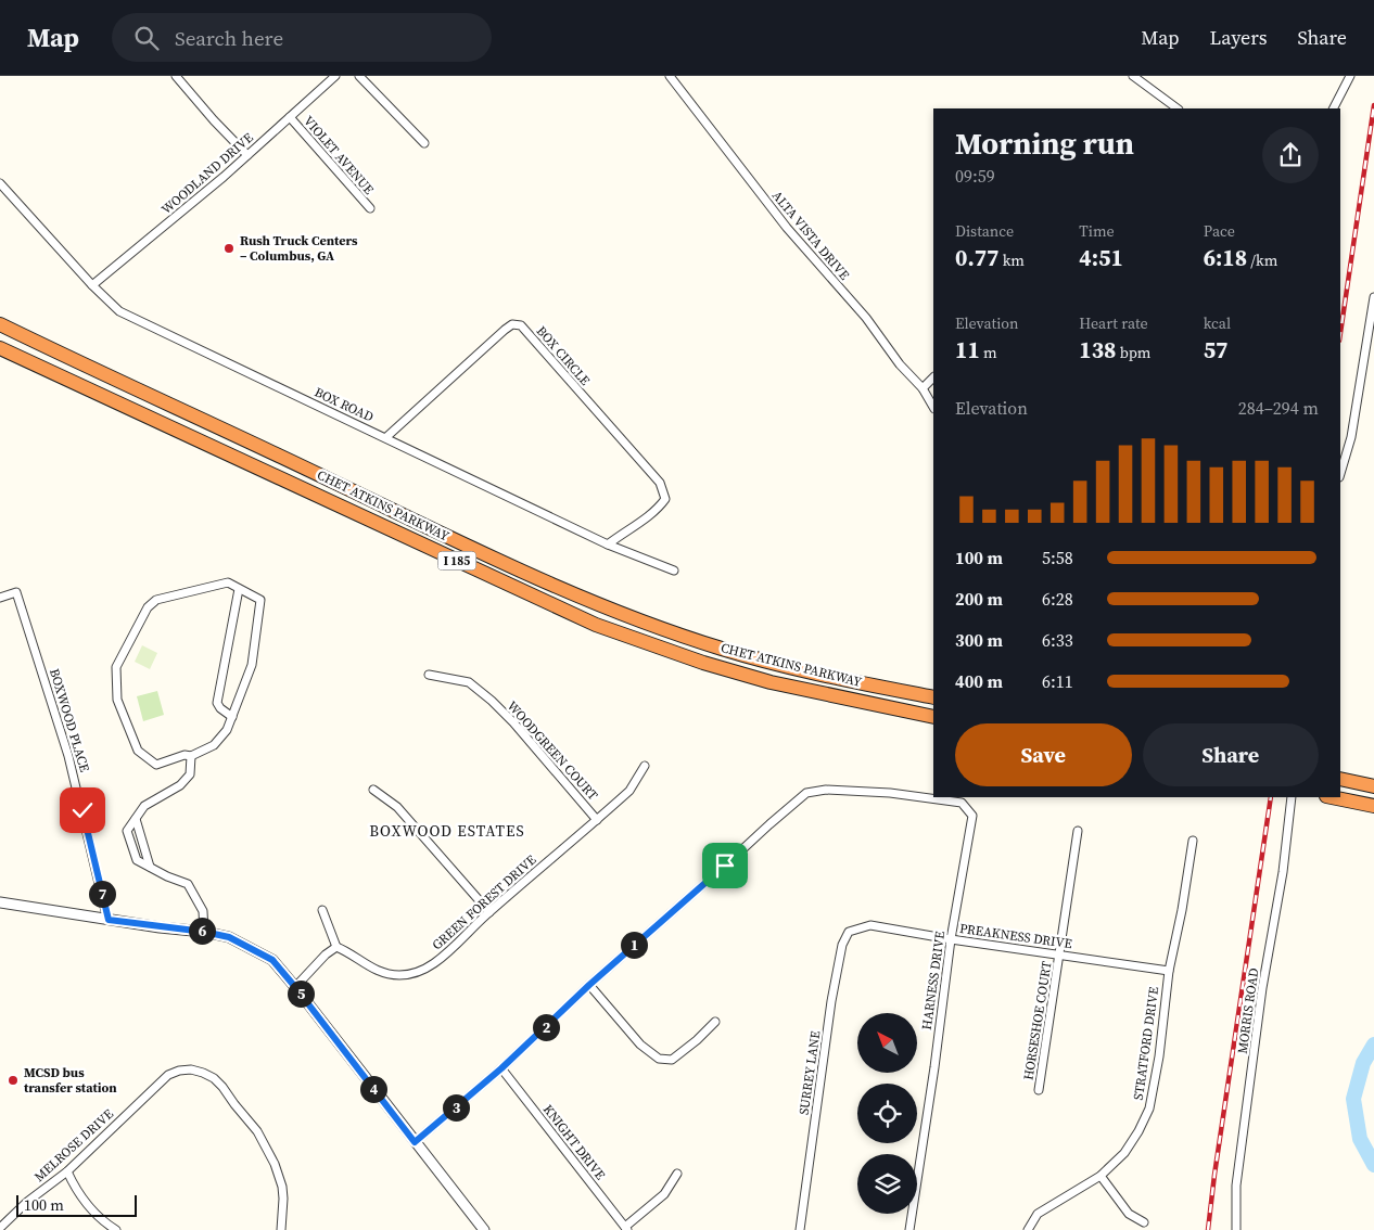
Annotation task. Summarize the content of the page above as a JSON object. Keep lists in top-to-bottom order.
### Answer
{
  "streets": {
    "highway": ["CHET ATKINS PARKWAY", "I 185"],
    "street": [
      "VIOLET AVENUE",
      "WOODLAND DRIVE",
      "ALTA VISTA DRIVE",
      "BOX CIRCLE",
      "BOX ROAD",
      "BOXWOOD PLACE",
      "WOODGREEN COURT",
      "GREEN FOREST DRIVE",
      "PREAKNESS DRIVE",
      "HARNESS DRIVE",
      "MORRIS ROAD",
      "HORSESHOE COURT",
      "STRATFORD DRIVE",
      "SURREY LANE",
      "KNIGHT DRIVE",
      "MELROSE DRIVE"
    ]
  },
  "crossings": [
    ["VIOLET AVENUE", "WOODLAND DRIVE"],
    ["WOODLAND DRIVE", "BOX ROAD"],
    ["BOX CIRCLE", "BOX ROAD"],
    ["WOODGREEN COURT", "GREEN FOREST DRIVE"],
    ["PREAKNESS DRIVE", "HARNESS DRIVE"],
    ["PREAKNESS DRIVE", "HORSESHOE COURT"],
    ["PREAKNESS DRIVE", "STRATFORD DRIVE"],
    ["PREAKNESS DRIVE", "SURREY LANE"]
  ],
  "districts": ["BOXWOOD ESTATES"],
  "places": ["Rush Truck Centers – Columbus, GA", "MCSD bus transfer station"],
  "scale_bar": "100 m",
  "north": "top left",
  "page": {
    "header": "Map",
    "search": "Search here",
    "nav": ["Map", "Layers", "Share"],
    "heading": ["Morning run", "09:59"],
    "stats": [
      ["Distance", "0.77 km"],
      ["Time", "4:51"],
      ["Pace", "6:18 /km"],
      ["Elevation", "11 m"],
      ["Heart rate", "138 bpm"],
      ["kcal", "57"]
    ],
    "chart": ["Elevation", "284–294 m"],
    "list": [
      {
        "name": "100 m",
        "note": "5:58"
      },
      {
        "name": "200 m",
        "note": "6:28"
      },
      {
        "name": "300 m",
        "note": "6:33"
      },
      {
        "name": "400 m",
        "note": "6:11"
      }
    ],
    "buttons": ["Save", "Share"],
    "pins": [
      "7",
      "6",
      "1",
      "5",
      "2",
      "4",
      "3"
    ],
    "scale": "100 m"
  }
}
